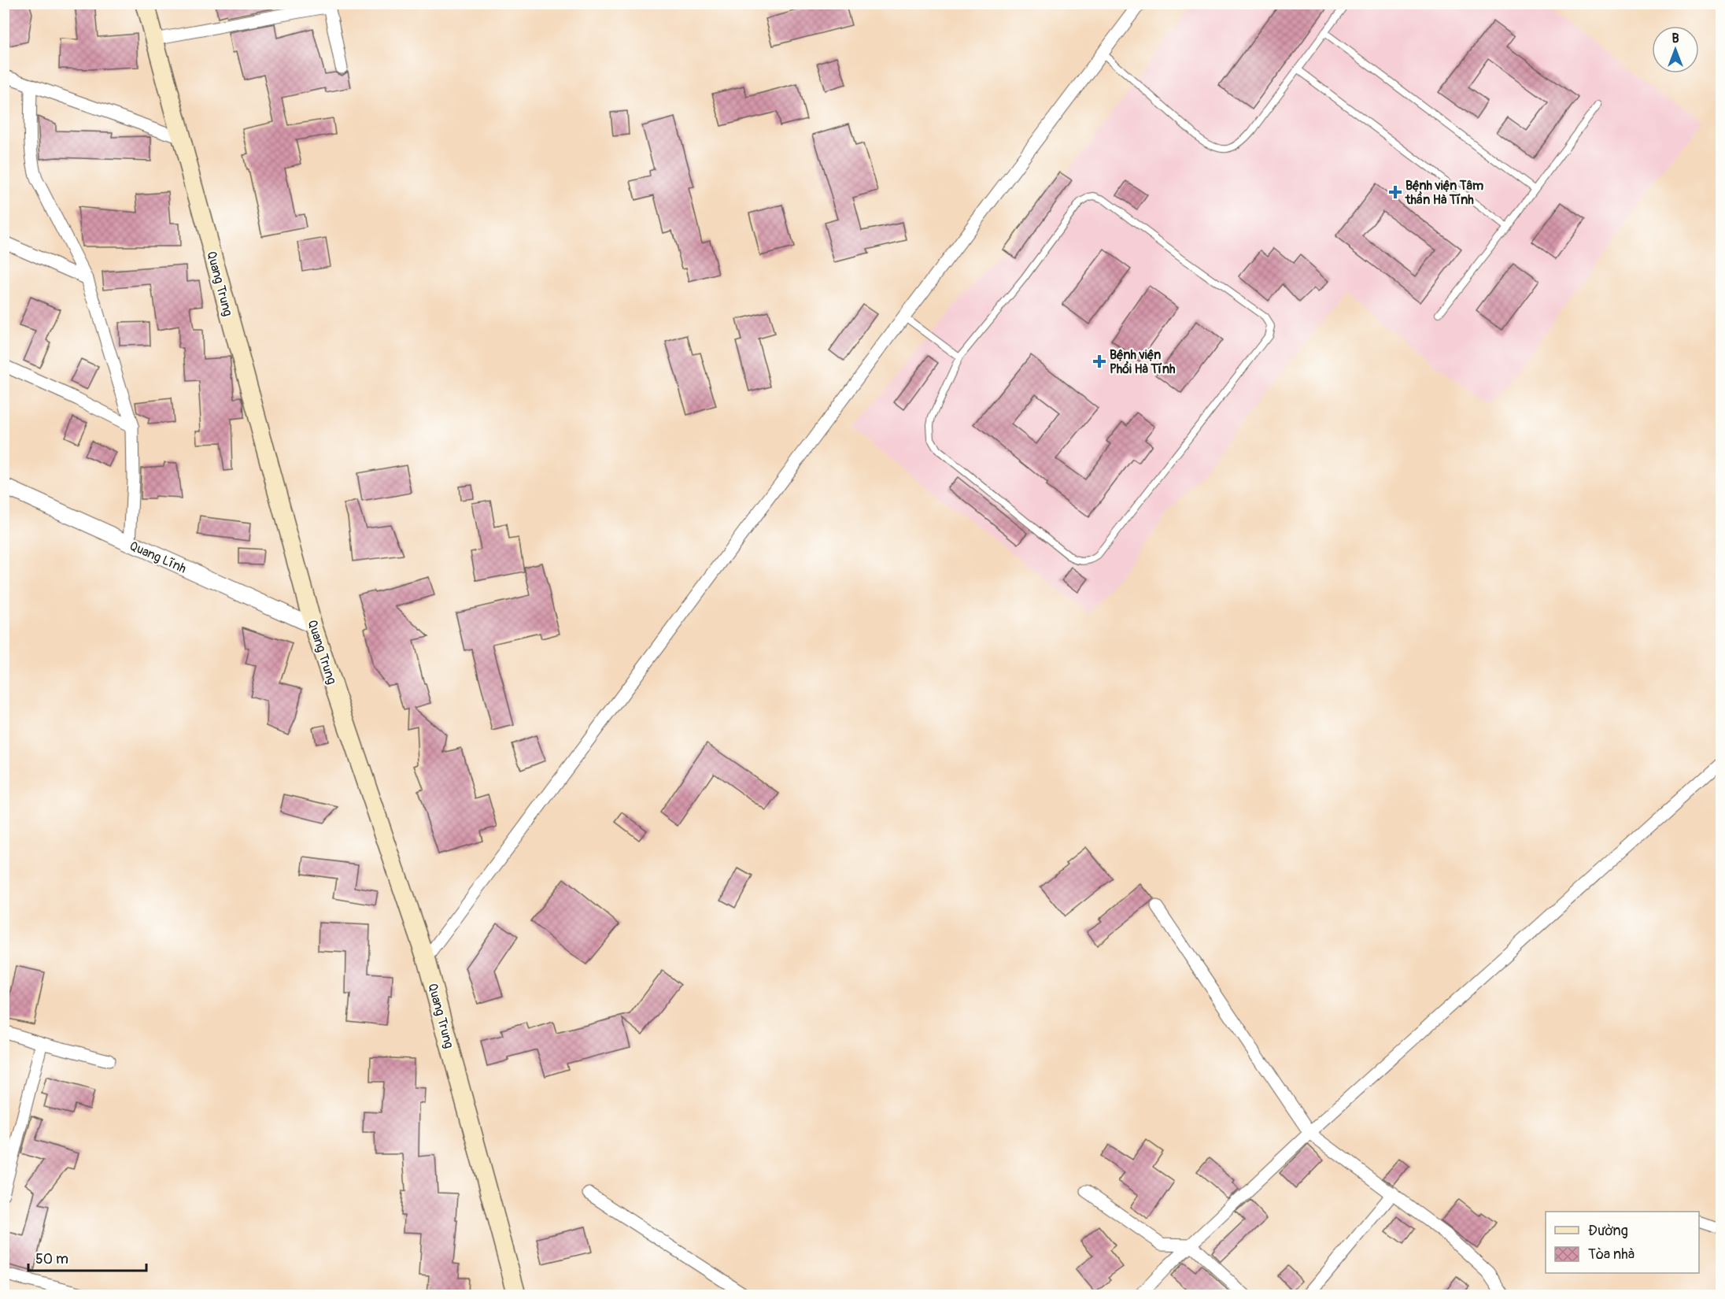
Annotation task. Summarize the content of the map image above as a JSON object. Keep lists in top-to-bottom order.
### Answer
{
  "streets": {
    "main road": ["Quang Trung"],
    "street": ["Quang Lĩnh"]
  },
  "crossings": [
    ["Quang Trung", "Quang Lĩnh"]
  ],
  "places": {
    "health": ["Bệnh viện Tâm thần Hà Tĩnh", "Bệnh viện Phổi Hà Tĩnh"]
  },
  "legend": ["Đường", "Tòa nhà"],
  "scale_bar": "50 m",
  "north": "top"
}
